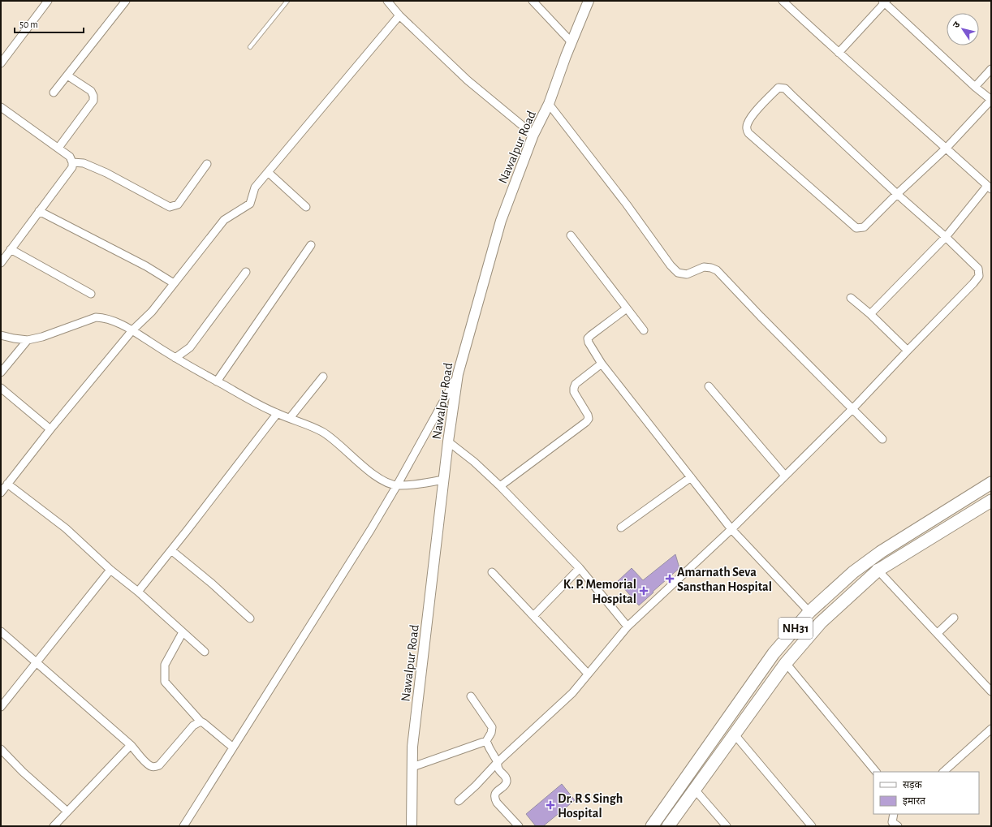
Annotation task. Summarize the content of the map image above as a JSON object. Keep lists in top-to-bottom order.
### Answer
{
  "streets": {
    "highway": ["NH31"],
    "street": ["Nawalpur Road"]
  },
  "places": {
    "health": ["Amarnath Seva Sansthan Hospital", "K. P. Memorial Hospital", "Dr. R S Singh Hospital"]
  },
  "legend": ["सड़क", "इमारत"],
  "scale_bar": "50 m",
  "north": "top left"
}
